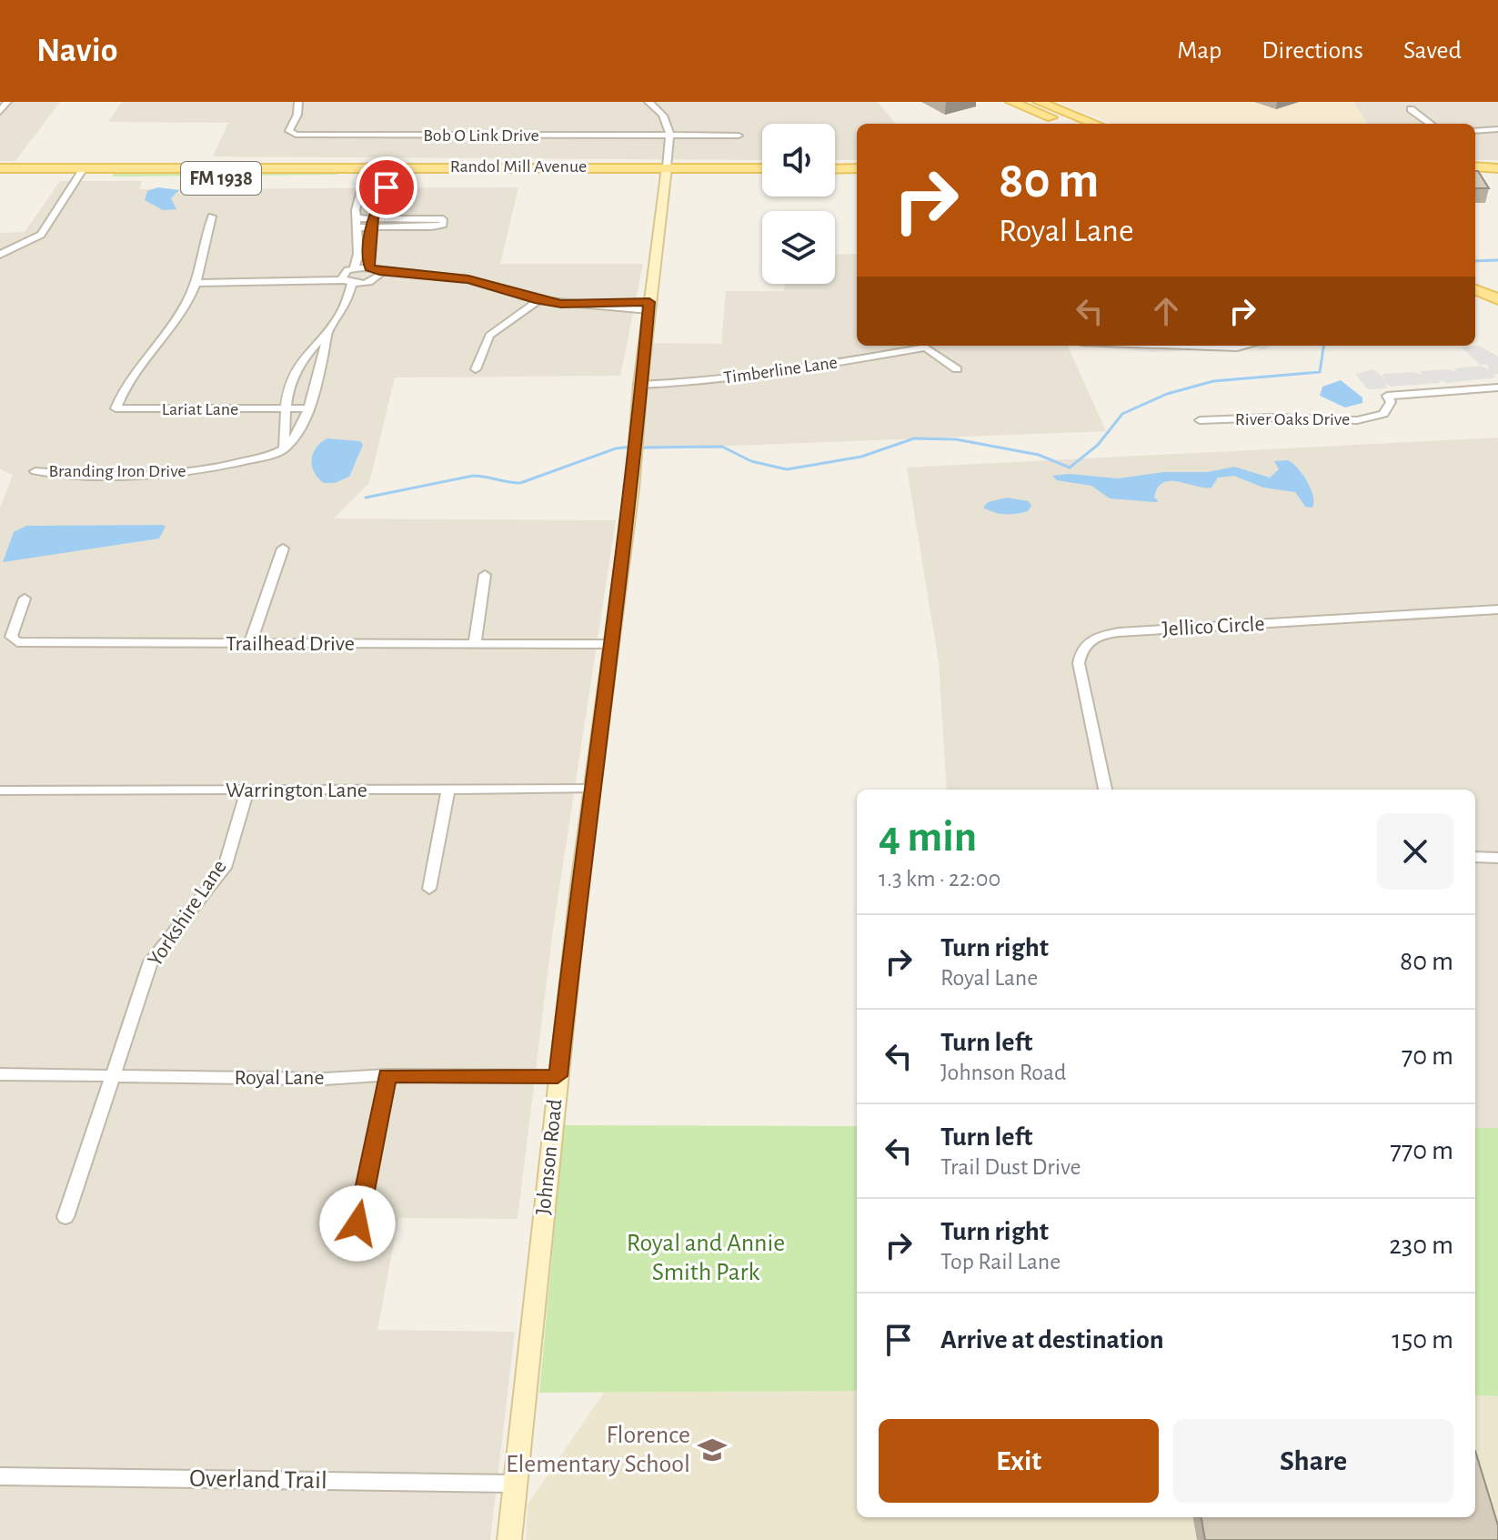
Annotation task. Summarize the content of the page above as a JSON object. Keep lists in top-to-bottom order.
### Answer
{
  "streets": {
    "main road": ["Randol Mill Avenue", "FM 1938"],
    "street": [
      "Bob O Link Drive",
      "Timberline Lane",
      "Lariat Lane",
      "River Oaks Drive",
      "Branding Iron Drive",
      "Jellico Circle",
      "Trailhead Drive",
      "Warrington Lane",
      "Yorkshire Lane",
      "Royal Lane",
      "Johnson Road",
      "Overland Trail"
    ]
  },
  "crossings": [
    ["Randol Mill Avenue", "Johnson Road"],
    ["Timberline Lane", "Johnson Road"],
    ["Trailhead Drive", "Johnson Road"],
    ["Warrington Lane", "Yorkshire Lane"],
    ["Warrington Lane", "Johnson Road"],
    ["Yorkshire Lane", "Royal Lane"],
    ["Royal Lane", "Johnson Road"],
    ["Johnson Road", "Overland Trail"]
  ],
  "parks": ["Royal and Annie Smith Park"],
  "places": {
    "school or university": ["Florence Elementary School"]
  },
  "page": {
    "header": "Navio",
    "nav": ["Map", "Directions", "Saved"],
    "turn": ["80 m", "Royal Lane"],
    "heading": ["4 min", "1.3 km · 22:00"],
    "list": [
      {
        "name": "Turn right",
        "note": "Royal Lane",
        "value": "80 m"
      },
      {
        "name": "Turn left",
        "note": "Johnson Road",
        "value": "70 m"
      },
      {
        "name": "Turn left",
        "note": "Trail Dust Drive",
        "value": "770 m"
      },
      {
        "name": "Turn right",
        "note": "Top Rail Lane",
        "value": "230 m"
      },
      {
        "name": "Arrive at destination",
        "value": "150 m"
      }
    ],
    "buttons": ["Exit", "Share"]
  }
}
